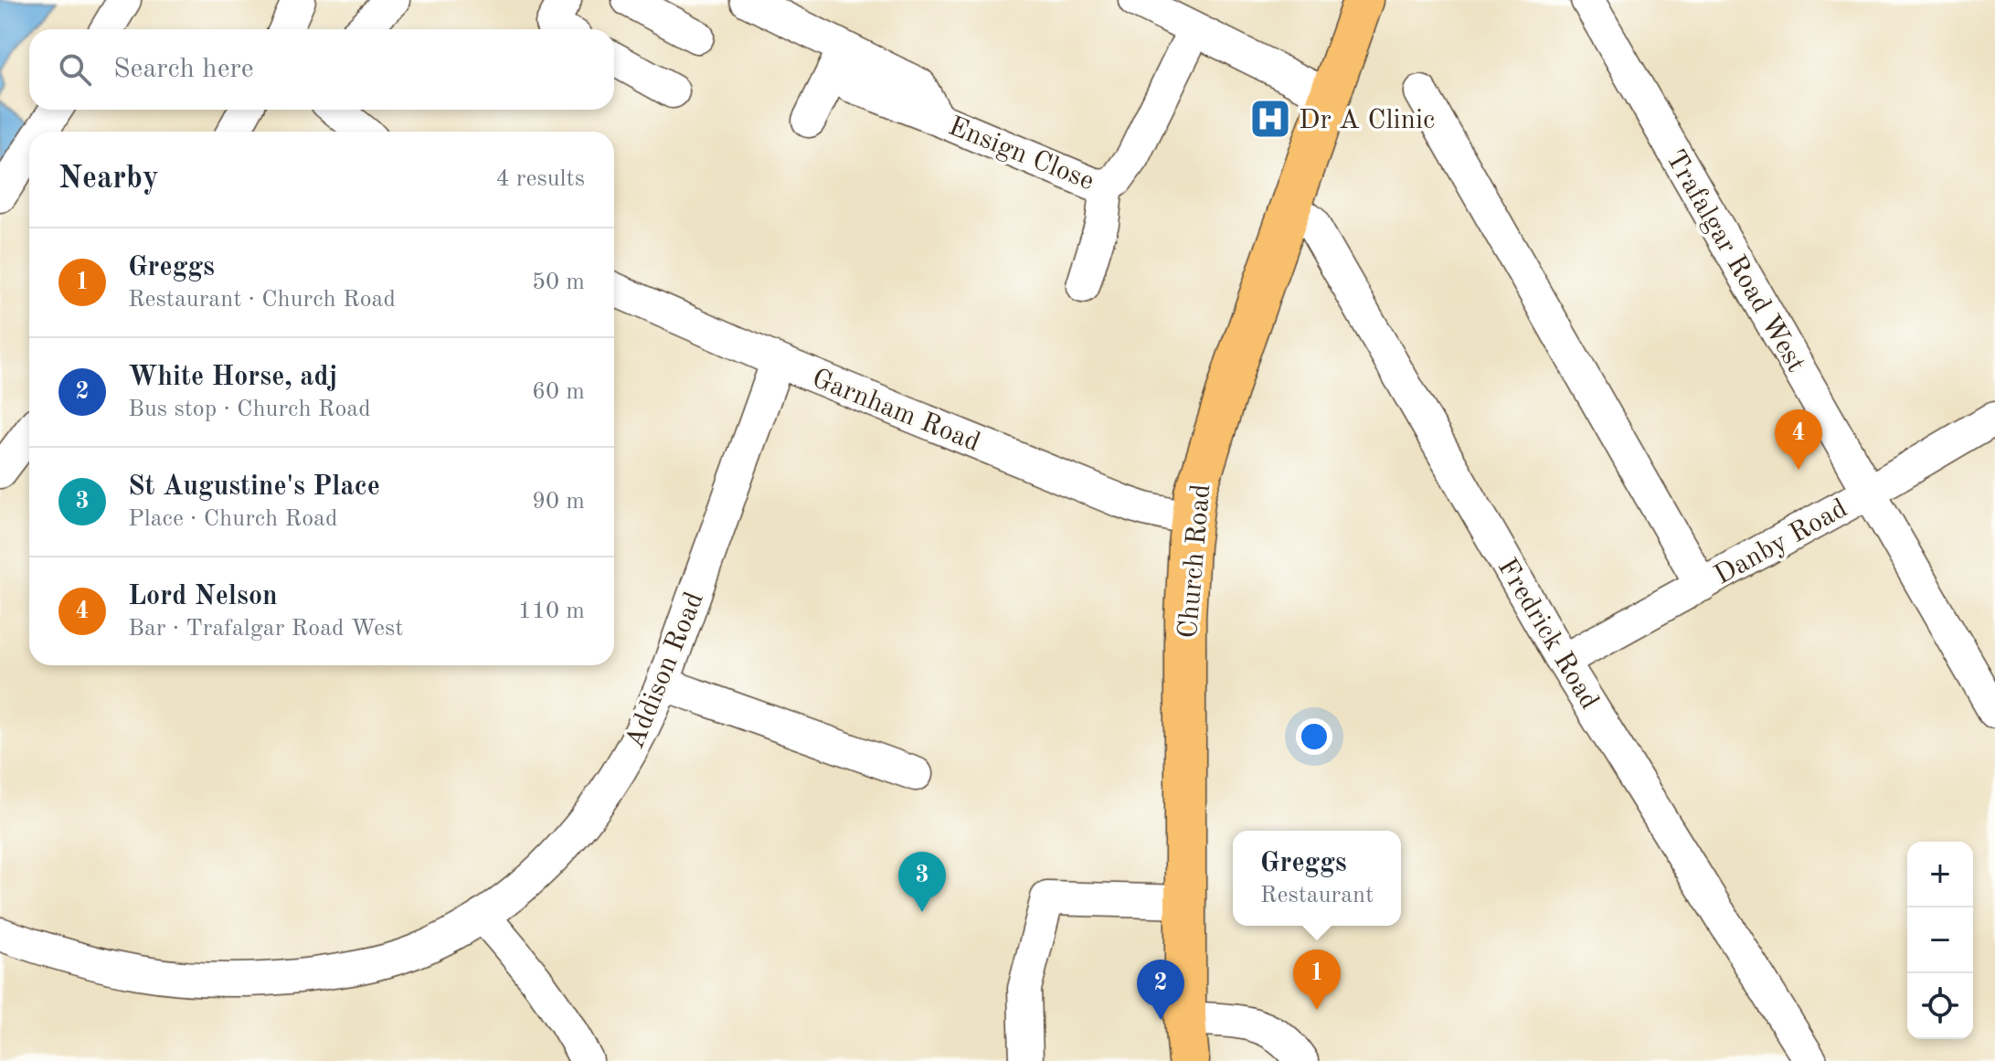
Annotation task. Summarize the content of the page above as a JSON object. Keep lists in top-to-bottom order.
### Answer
{
  "streets": {
    "main road": ["Church Road"],
    "street": [
      "Ensign Close",
      "Trafalgar Road West",
      "Garnham Road",
      "Danby Road",
      "Fredrick Road",
      "Addison Road"
    ]
  },
  "crossings": [
    ["Trafalgar Road West", "Danby Road"],
    ["Garnham Road", "Church Road"],
    ["Garnham Road", "Addison Road"],
    ["Danby Road", "Fredrick Road"],
    ["Church Road", "Fredrick Road"]
  ],
  "places": {
    "hospital": ["Dr A Clinic"]
  },
  "page": {
    "search": "Search here",
    "heading": ["Nearby", "4 results"],
    "list": [
      {
        "mark": "1",
        "name": "Greggs",
        "note": "Restaurant · Church Road",
        "value": "50 m"
      },
      {
        "mark": "2",
        "name": "White Horse, adj",
        "note": "Bus stop · Church Road",
        "value": "60 m"
      },
      {
        "mark": "3",
        "name": "St Augustine's Place",
        "note": "Place · Church Road",
        "value": "90 m"
      },
      {
        "mark": "4",
        "name": "Lord Nelson",
        "note": "Bar · Trafalgar Road West",
        "value": "110 m"
      }
    ],
    "pins": [
      "4",
      "3",
      "1",
      "2"
    ],
    "popup": ["Greggs", "Restaurant"],
    "map_buttons": ["+", "−"]
  }
}
